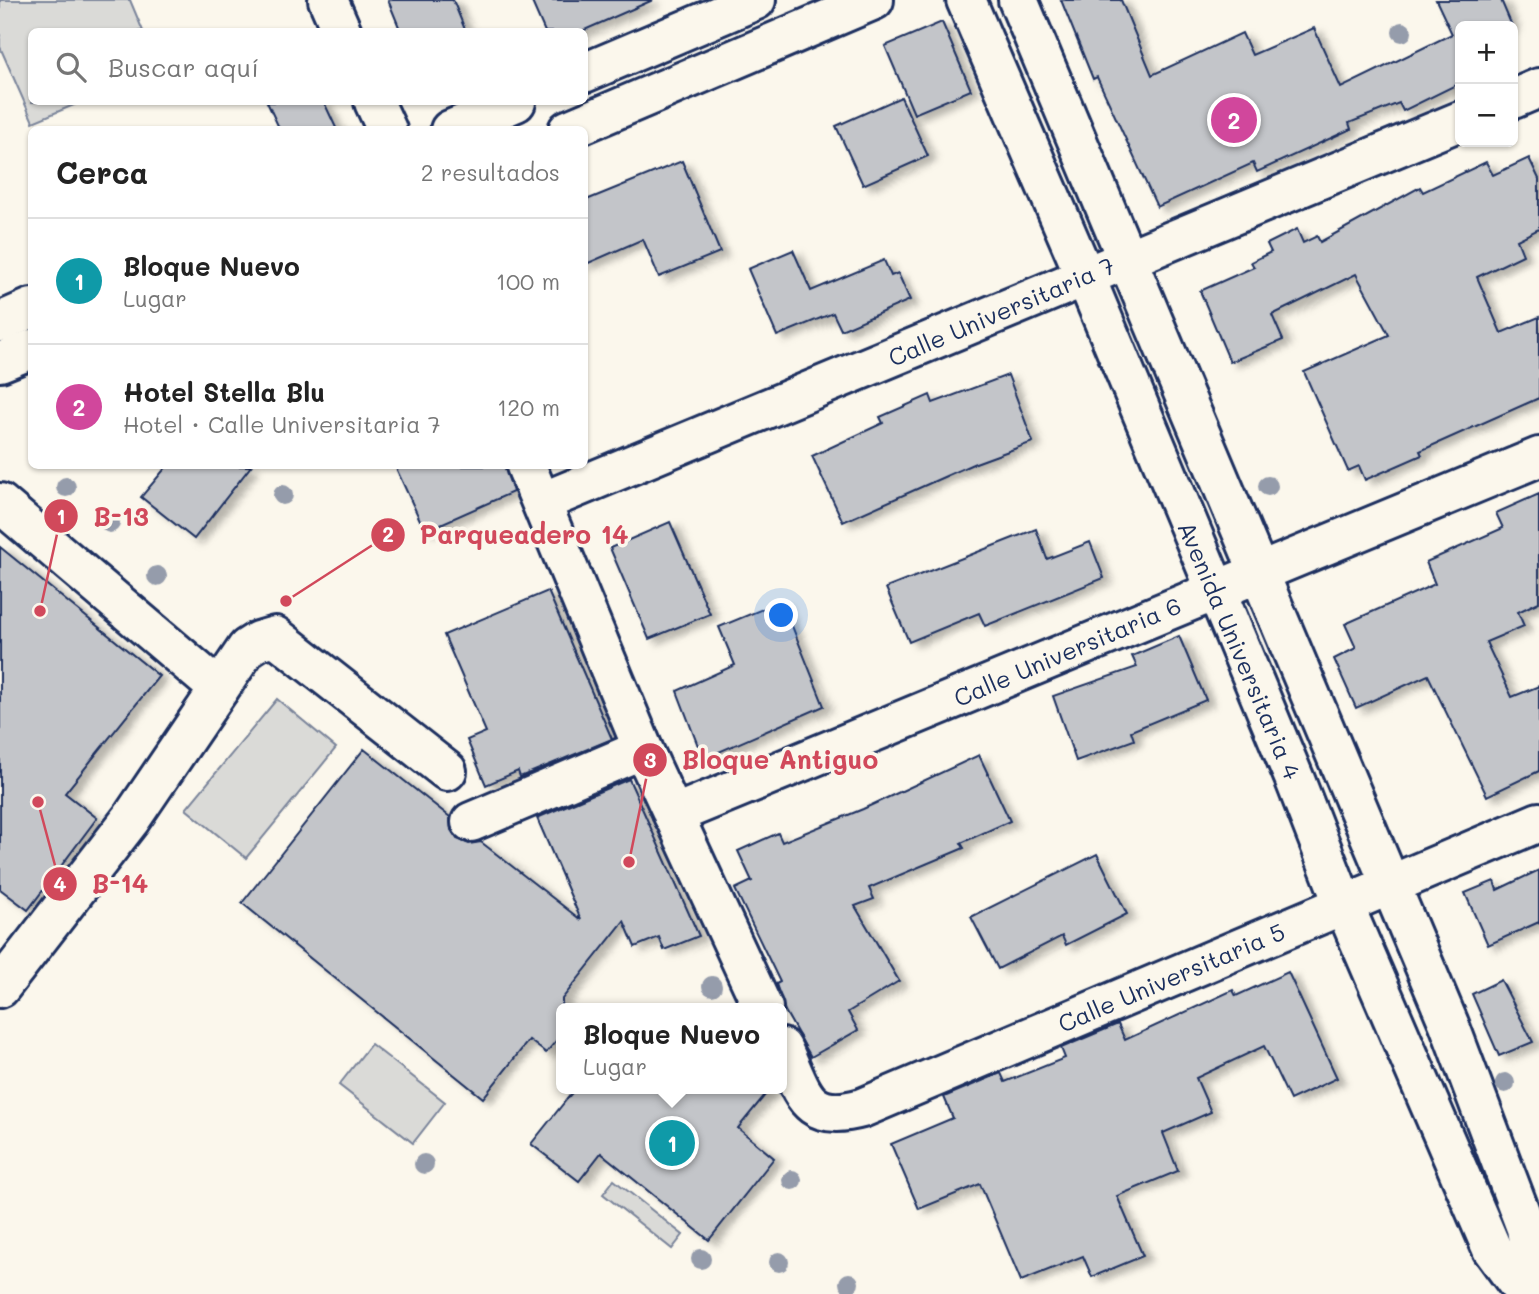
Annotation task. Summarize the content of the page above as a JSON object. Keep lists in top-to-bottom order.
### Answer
{
  "streets": {
    "street": [
      "Calle Universitaria 7",
      "Avenida Universitaria 4",
      "Calle Universitaria 6",
      "Calle Universitaria 5"
    ]
  },
  "crossings": [
    ["Calle Universitaria 7", "Avenida Universitaria 4"],
    ["Avenida Universitaria 4", "Calle Universitaria 6"],
    ["Avenida Universitaria 4", "Calle Universitaria 5"]
  ],
  "places": [
    "Parqueadero 14",
    "B-13",
    "B-14",
    "Bloque Antiguo"
  ],
  "page": {
    "map_buttons": ["+", "−"],
    "search": "Buscar aquí",
    "pins": ["2", "1"],
    "heading": ["Cerca", "2 resultados"],
    "list": [
      {
        "mark": "1",
        "name": "Bloque Nuevo",
        "note": "Lugar",
        "value": "100 m"
      },
      {
        "mark": "2",
        "name": "Hotel Stella Blu",
        "note": "Hotel · Calle Universitaria 7",
        "value": "120 m"
      }
    ],
    "popup": ["Bloque Nuevo", "Lugar"]
  }
}
